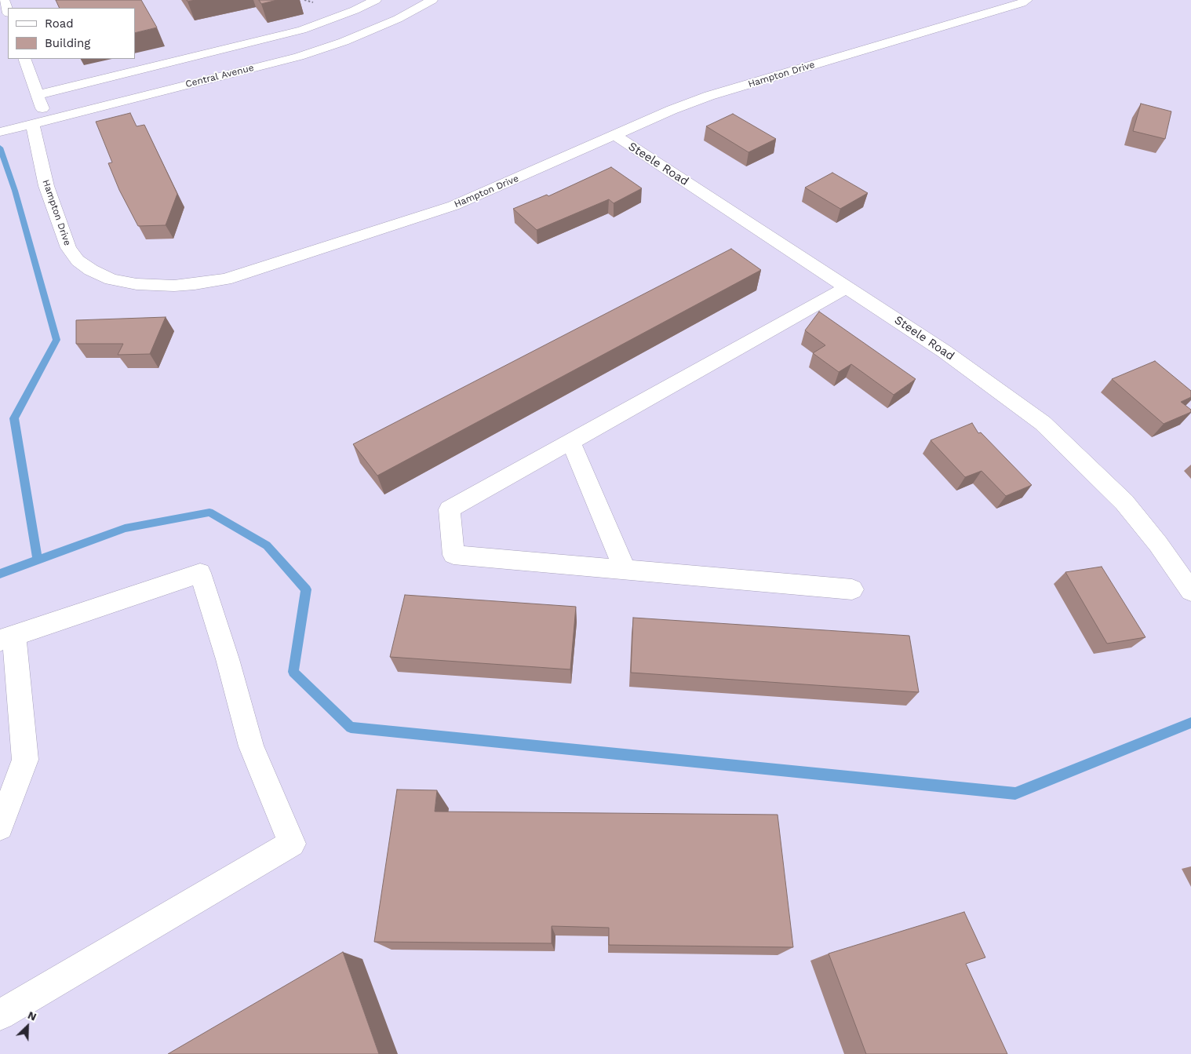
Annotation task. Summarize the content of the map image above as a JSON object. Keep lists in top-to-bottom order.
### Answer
{
  "streets": {
    "street": ["Hampton Drive", "Central Avenue", "Steele Road"]
  },
  "crossings": [
    ["Hampton Drive", "Central Avenue"],
    ["Hampton Drive", "Steele Road"]
  ],
  "legend": ["Road", "Building"],
  "north": "top right"
}
